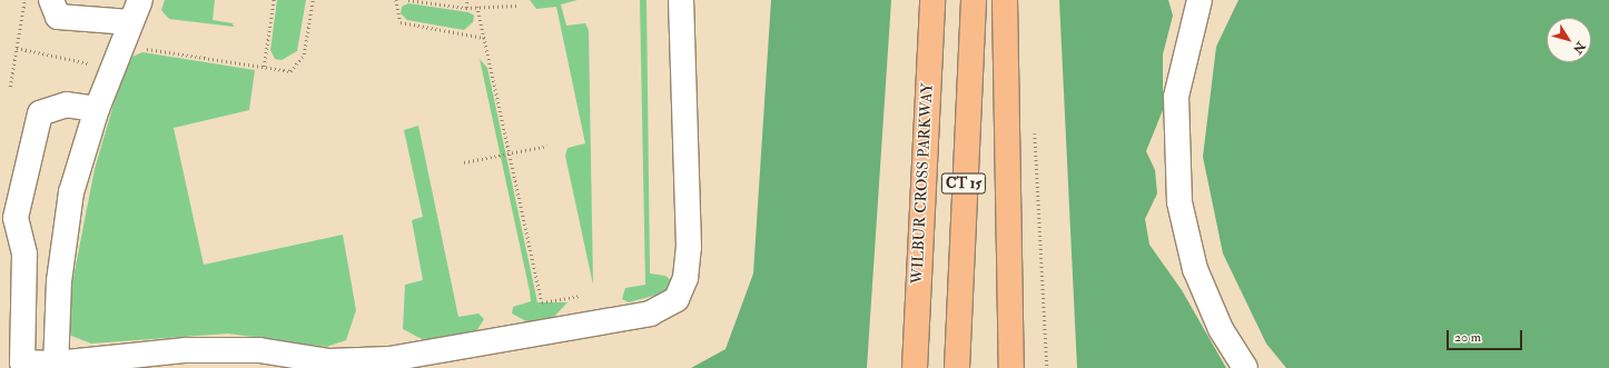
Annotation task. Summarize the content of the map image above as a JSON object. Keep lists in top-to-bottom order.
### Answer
{
  "streets": {
    "highway": ["WILBUR CROSS PARKWAY", "CT 15"]
  },
  "scale_bar": "20 m",
  "north": "bottom right"
}
